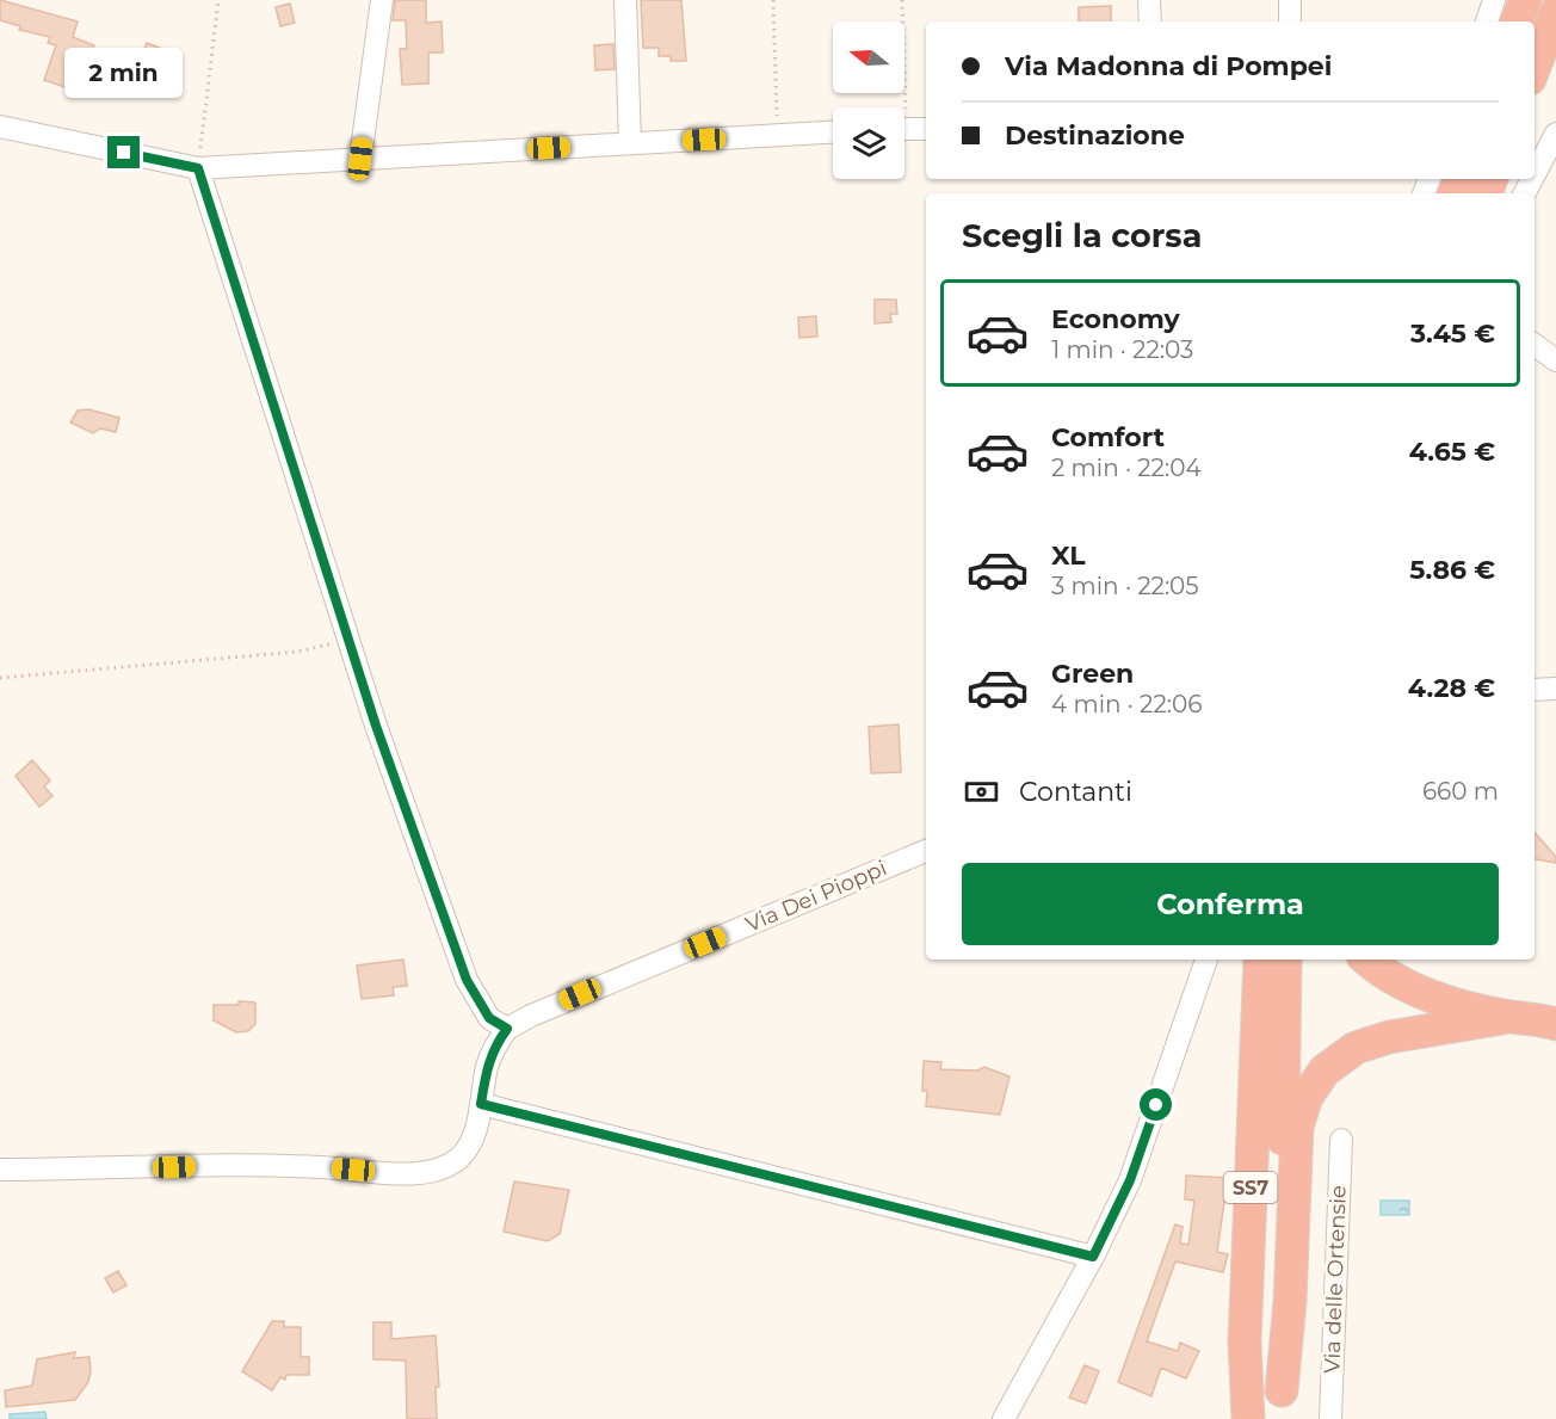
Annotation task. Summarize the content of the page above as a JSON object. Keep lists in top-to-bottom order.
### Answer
{
  "streets": {
    "highway": ["SS7"],
    "street": ["Via Dei Pioppi", "Via delle Ortensie"]
  },
  "north": "left",
  "page": {
    "banner": ["Via Madonna di Pompei", "Destinazione"],
    "bubble": "2 min",
    "heading": "Scegli la corsa",
    "list": [
      {
        "name": "Economy",
        "note": "1 min · 22:03",
        "value": "3.45 €"
      },
      {
        "name": "Comfort",
        "note": "2 min · 22:04",
        "value": "4.65 €"
      },
      {
        "name": "XL",
        "note": "3 min · 22:05",
        "value": "5.86 €"
      },
      {
        "name": "Green",
        "note": "4 min · 22:06",
        "value": "4.28 €"
      }
    ],
    "pay": ["Contanti", "660 m"],
    "buttons": "Conferma"
  }
}
